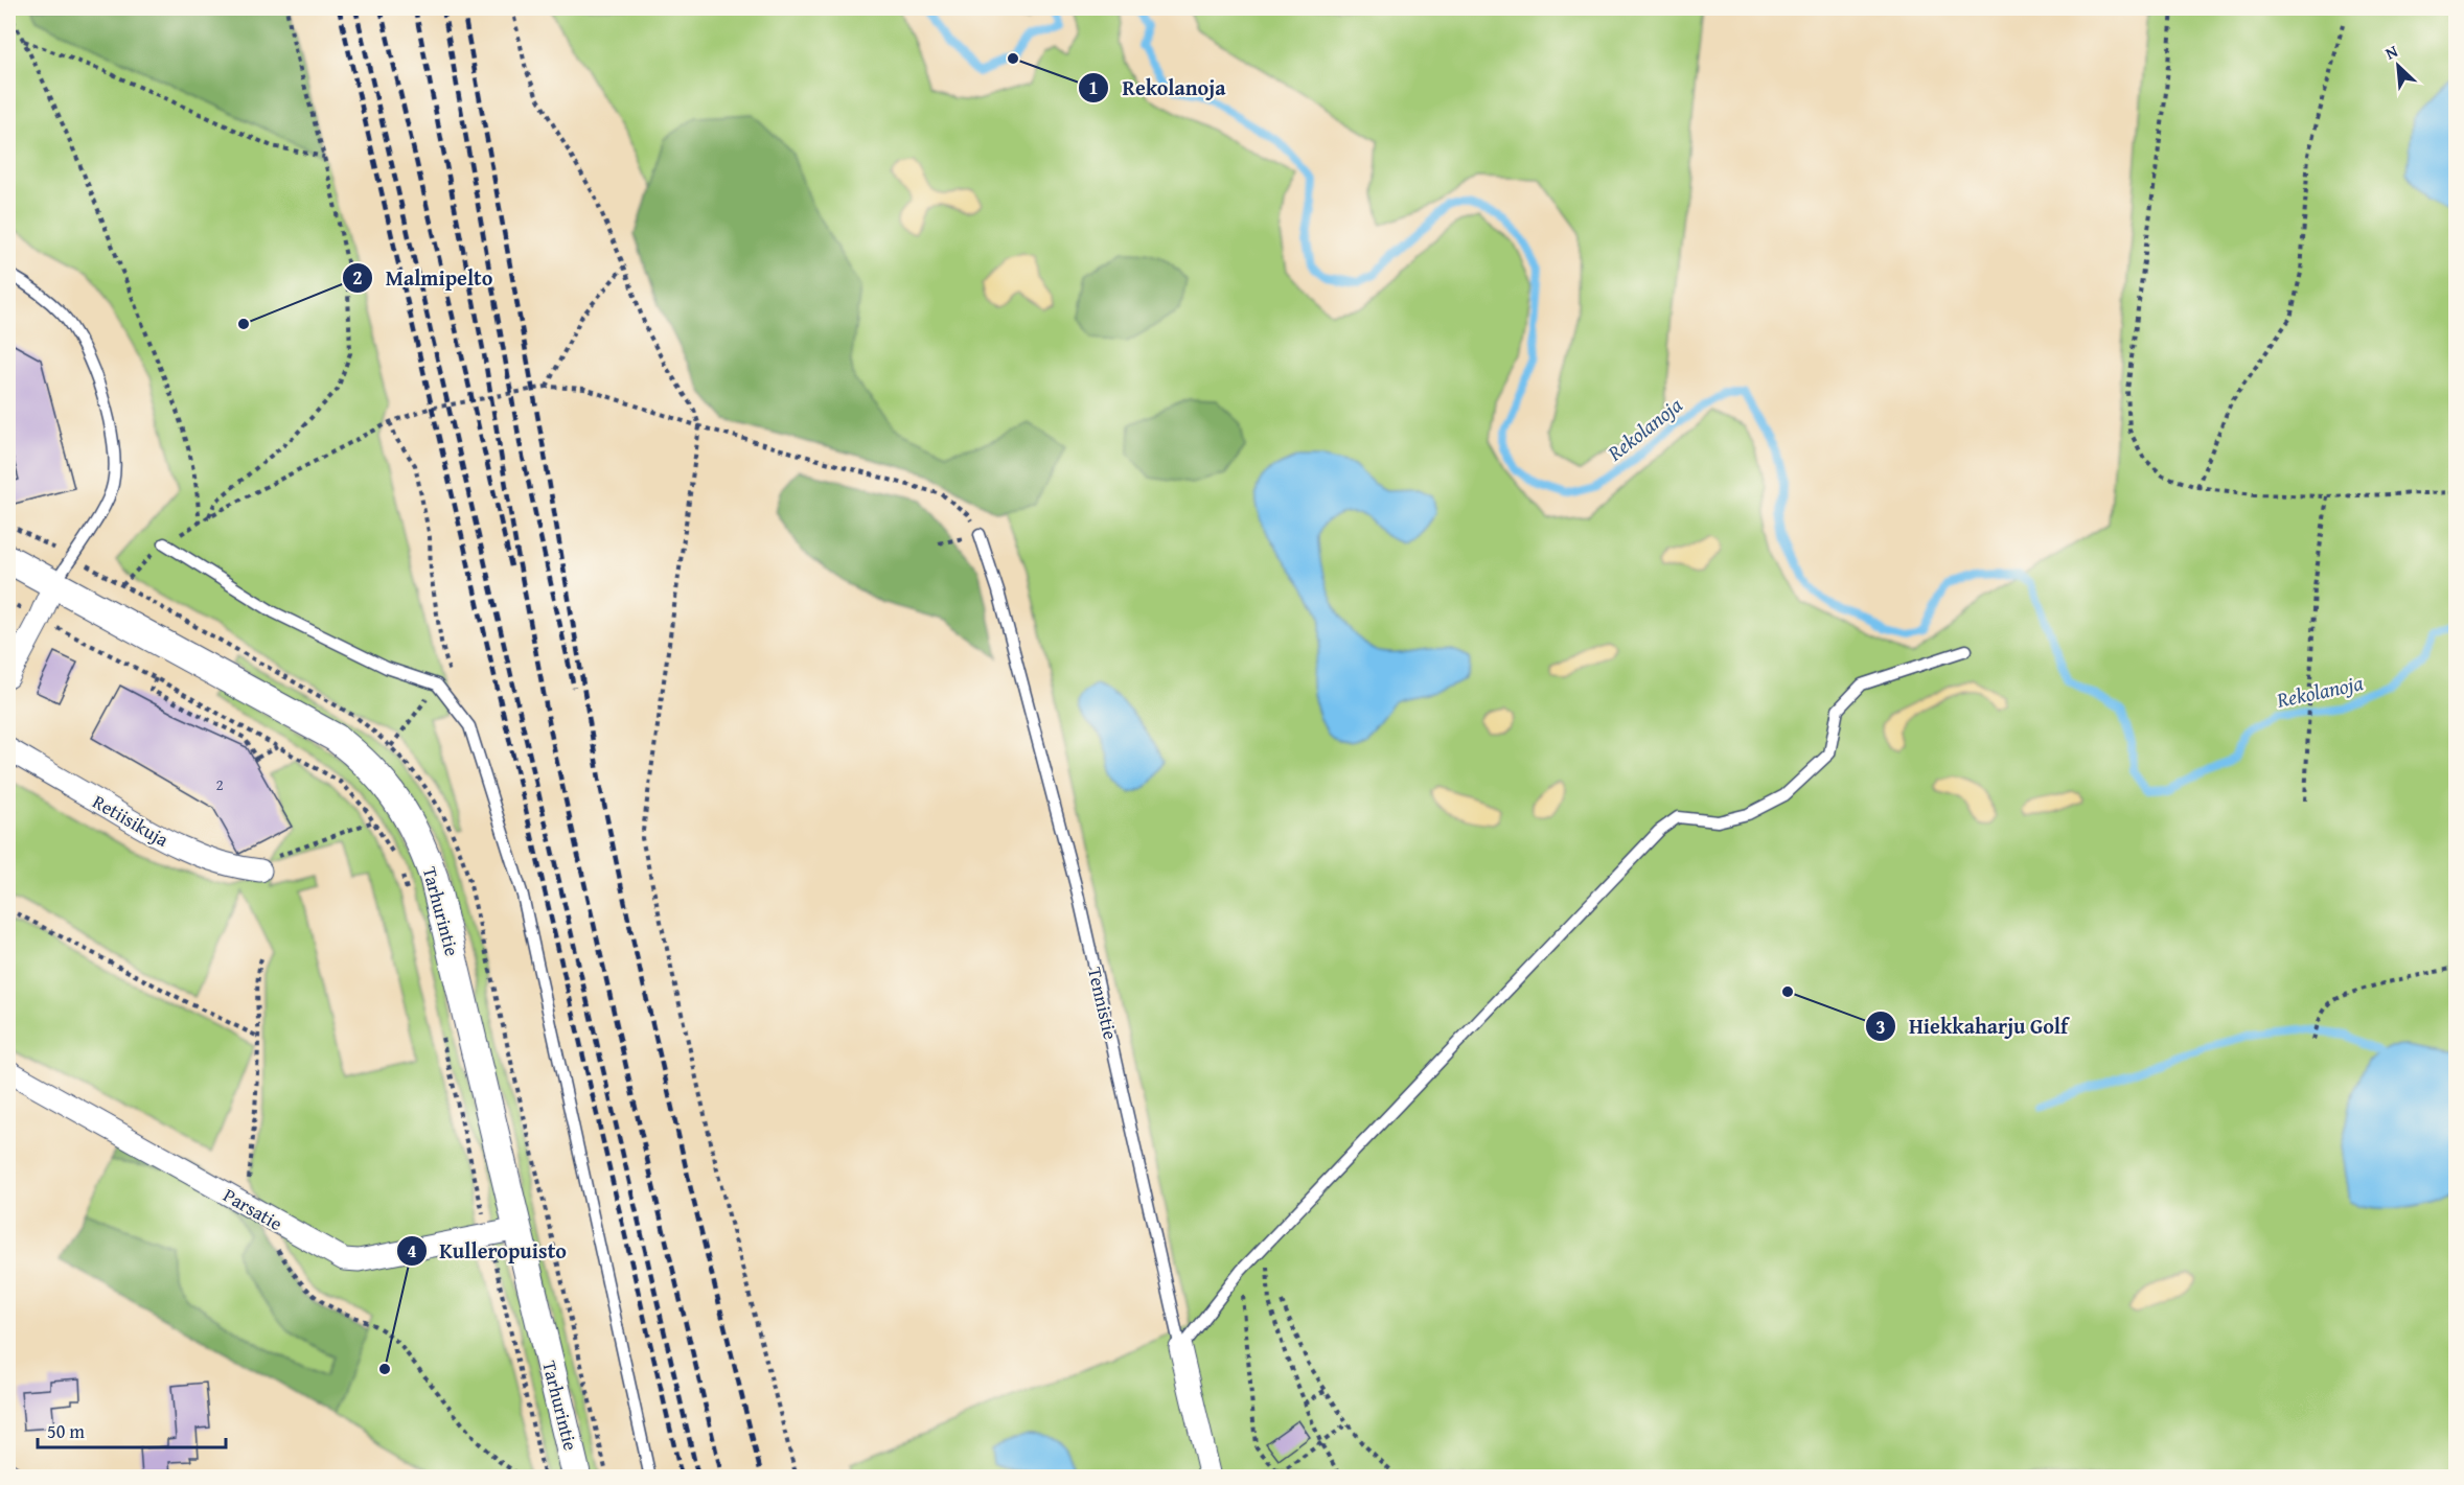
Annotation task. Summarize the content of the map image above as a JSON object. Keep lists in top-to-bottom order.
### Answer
{
  "streets": {
    "street": [
      "Retiisikuja",
      "Tarhurintie",
      "Tennistie",
      "Parsatie"
    ]
  },
  "crossings": [
    ["Tarhurintie", "Parsatie"]
  ],
  "water": ["Rekolanoja"],
  "places": [
    "Rekolanoja",
    "Malmipelto",
    "Hiekkaharju Golf",
    "Kulleropuisto"
  ],
  "house_numbers": ["2"],
  "scale_bar": "50 m",
  "north": "top left"
}
